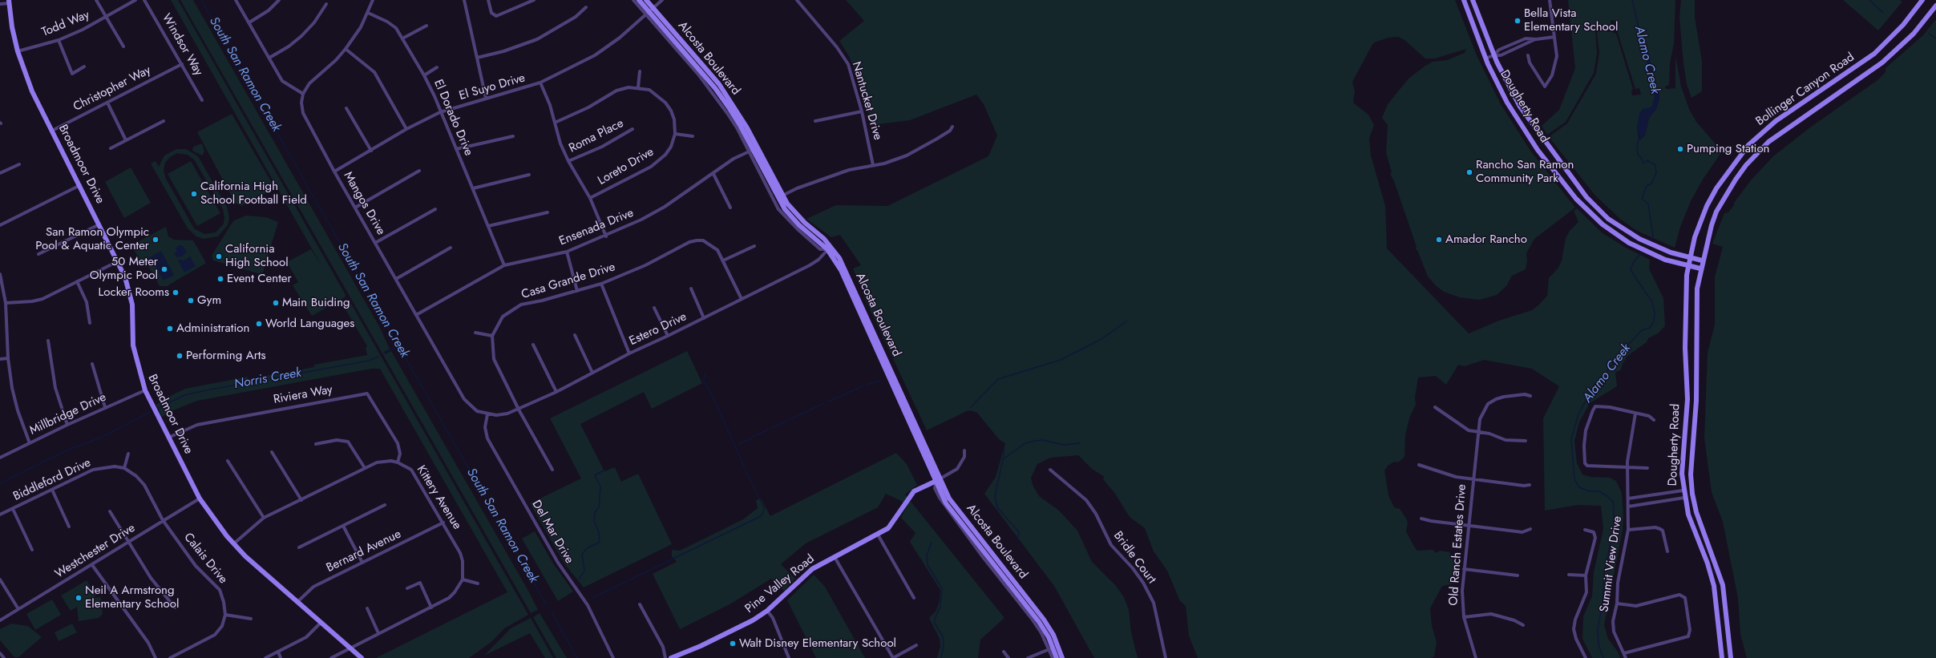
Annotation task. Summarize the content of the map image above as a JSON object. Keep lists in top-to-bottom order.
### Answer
{
  "streets": {
    "main road": [
      "Alcosta Boulevard",
      "Bollinger Canyon Road",
      "Dougherty Road",
      "Broadmoor Drive",
      "Pine Valley Road"
    ],
    "street": [
      "Todd Way",
      "Windsor Way",
      "El Suyo Drive",
      "Christopher Way",
      "Nantucket Drive",
      "El Dorado Drive",
      "Roma Place",
      "Loreto Drive",
      "Mangos Drive",
      "Ensenada Drive",
      "Casa Grande Drive",
      "Estero Drive",
      "Riviera Way",
      "Millbridge Drive",
      "Biddleford Drive",
      "Kittery Avenue",
      "Del Mar Drive",
      "Old Ranch Estates Drive",
      "Westchester Drive",
      "Bernard Avenue",
      "Bridle Court",
      "Calais Drive",
      "Summit View Drive"
    ]
  },
  "crossings": [
    ["Todd Way", "Broadmoor Drive"],
    ["Windsor Way", "Christopher Way"],
    ["Alcosta Boulevard", "El Suyo Drive"],
    ["Alcosta Boulevard", "Ensenada Drive"],
    ["Alcosta Boulevard", "Estero Drive"],
    ["Alcosta Boulevard", "Pine Valley Road"],
    ["El Suyo Drive", "El Dorado Drive"],
    ["El Suyo Drive", "Mangos Drive"],
    ["Christopher Way", "Broadmoor Drive"],
    ["Bollinger Canyon Road", "Dougherty Road"],
    ["El Dorado Drive", "Ensenada Drive"],
    ["Roma Place", "Loreto Drive"],
    ["Broadmoor Drive", "Riviera Way"],
    ["Broadmoor Drive", "Millbridge Drive"],
    ["Broadmoor Drive", "Kittery Avenue"],
    ["Broadmoor Drive", "Westchester Drive"],
    ["Broadmoor Drive", "Bernard Avenue"],
    ["Mangos Drive", "Ensenada Drive"],
    ["Mangos Drive", "Estero Drive"],
    ["Mangos Drive", "Del Mar Drive"],
    ["Casa Grande Drive", "Estero Drive"],
    ["Estero Drive", "Del Mar Drive"],
    ["Riviera Way", "Kittery Avenue"],
    ["Kittery Avenue", "Bernard Avenue"],
    ["Westchester Drive", "Calais Drive"]
  ],
  "water": ["Alamo Creek", "South San Ramon Creek", "Norris Creek"],
  "places": [
    "Bella Vista Elementary School",
    "Pumping Station",
    "Rancho San Ramon Community Park",
    "California High School Football Field",
    "San Ramon Olympic Pool & Aquatic Center",
    "Amador Rancho",
    "California High School",
    "50 Meter Olympic Pool",
    "Event Center",
    "Locker Rooms",
    "Gym",
    "Main Buiding",
    "World Languages",
    "Administration",
    "Performing Arts",
    "Neil A Armstrong Elementary School",
    "Walt Disney Elementary School"
  ]
}
